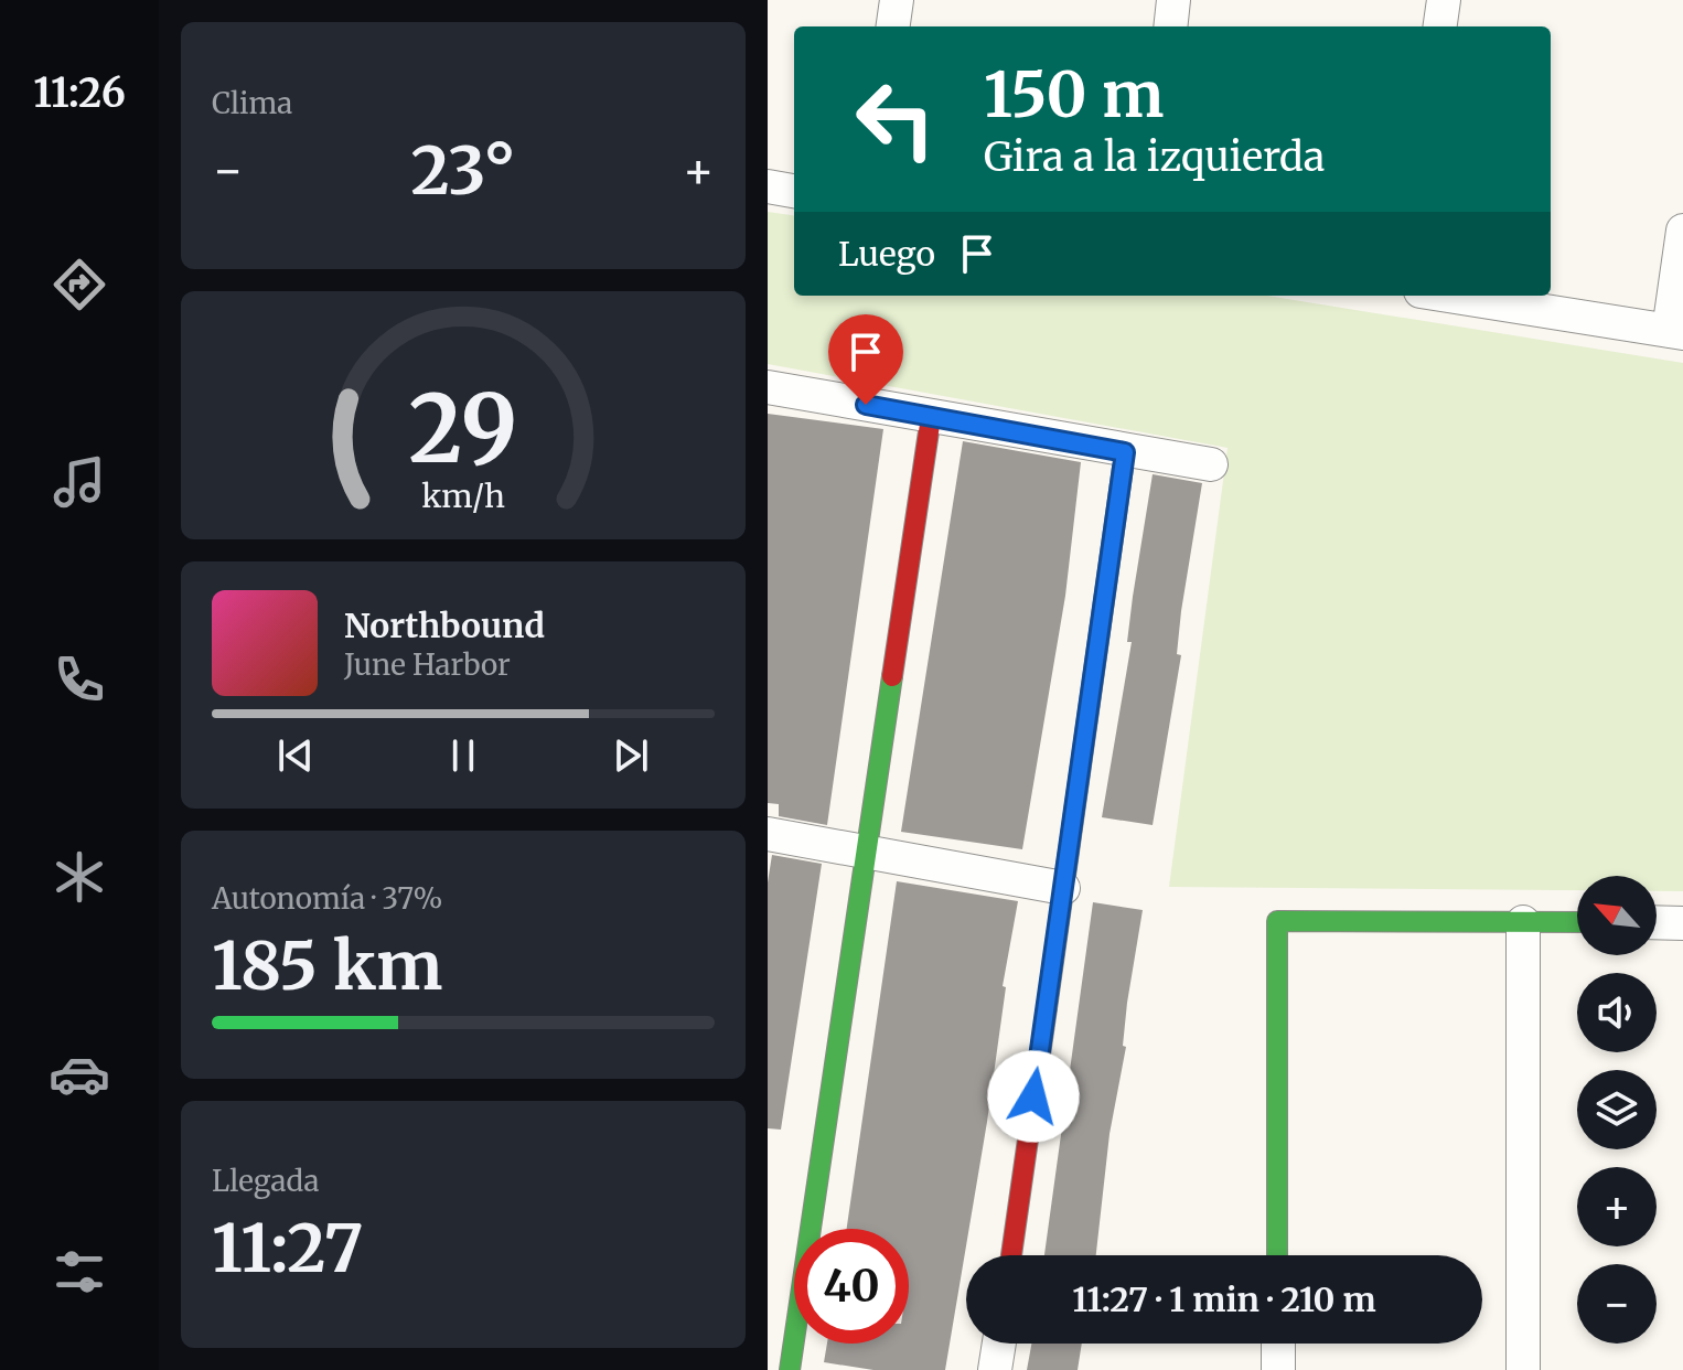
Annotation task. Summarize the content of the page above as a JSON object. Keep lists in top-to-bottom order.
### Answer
{
  "north": "top left",
  "page": {
    "tabs": "11:26",
    "tile": [
      "Clima",
      ["Autonomía · 37%", "185 km"],
      ["Llegada", "11:27"]
    ],
    "turn": ["150 m", "Gira a la izquierda"],
    "heat": ["−", "23°", "+"],
    "then": "Luego",
    "song": ["Northbound", "June Harbor"],
    "map_buttons": ["+", "−"],
    "limit": "40",
    "trip": "11:27 · 1 min · 210 m",
    "gauge": ["29", "km/h"]
  }
}
